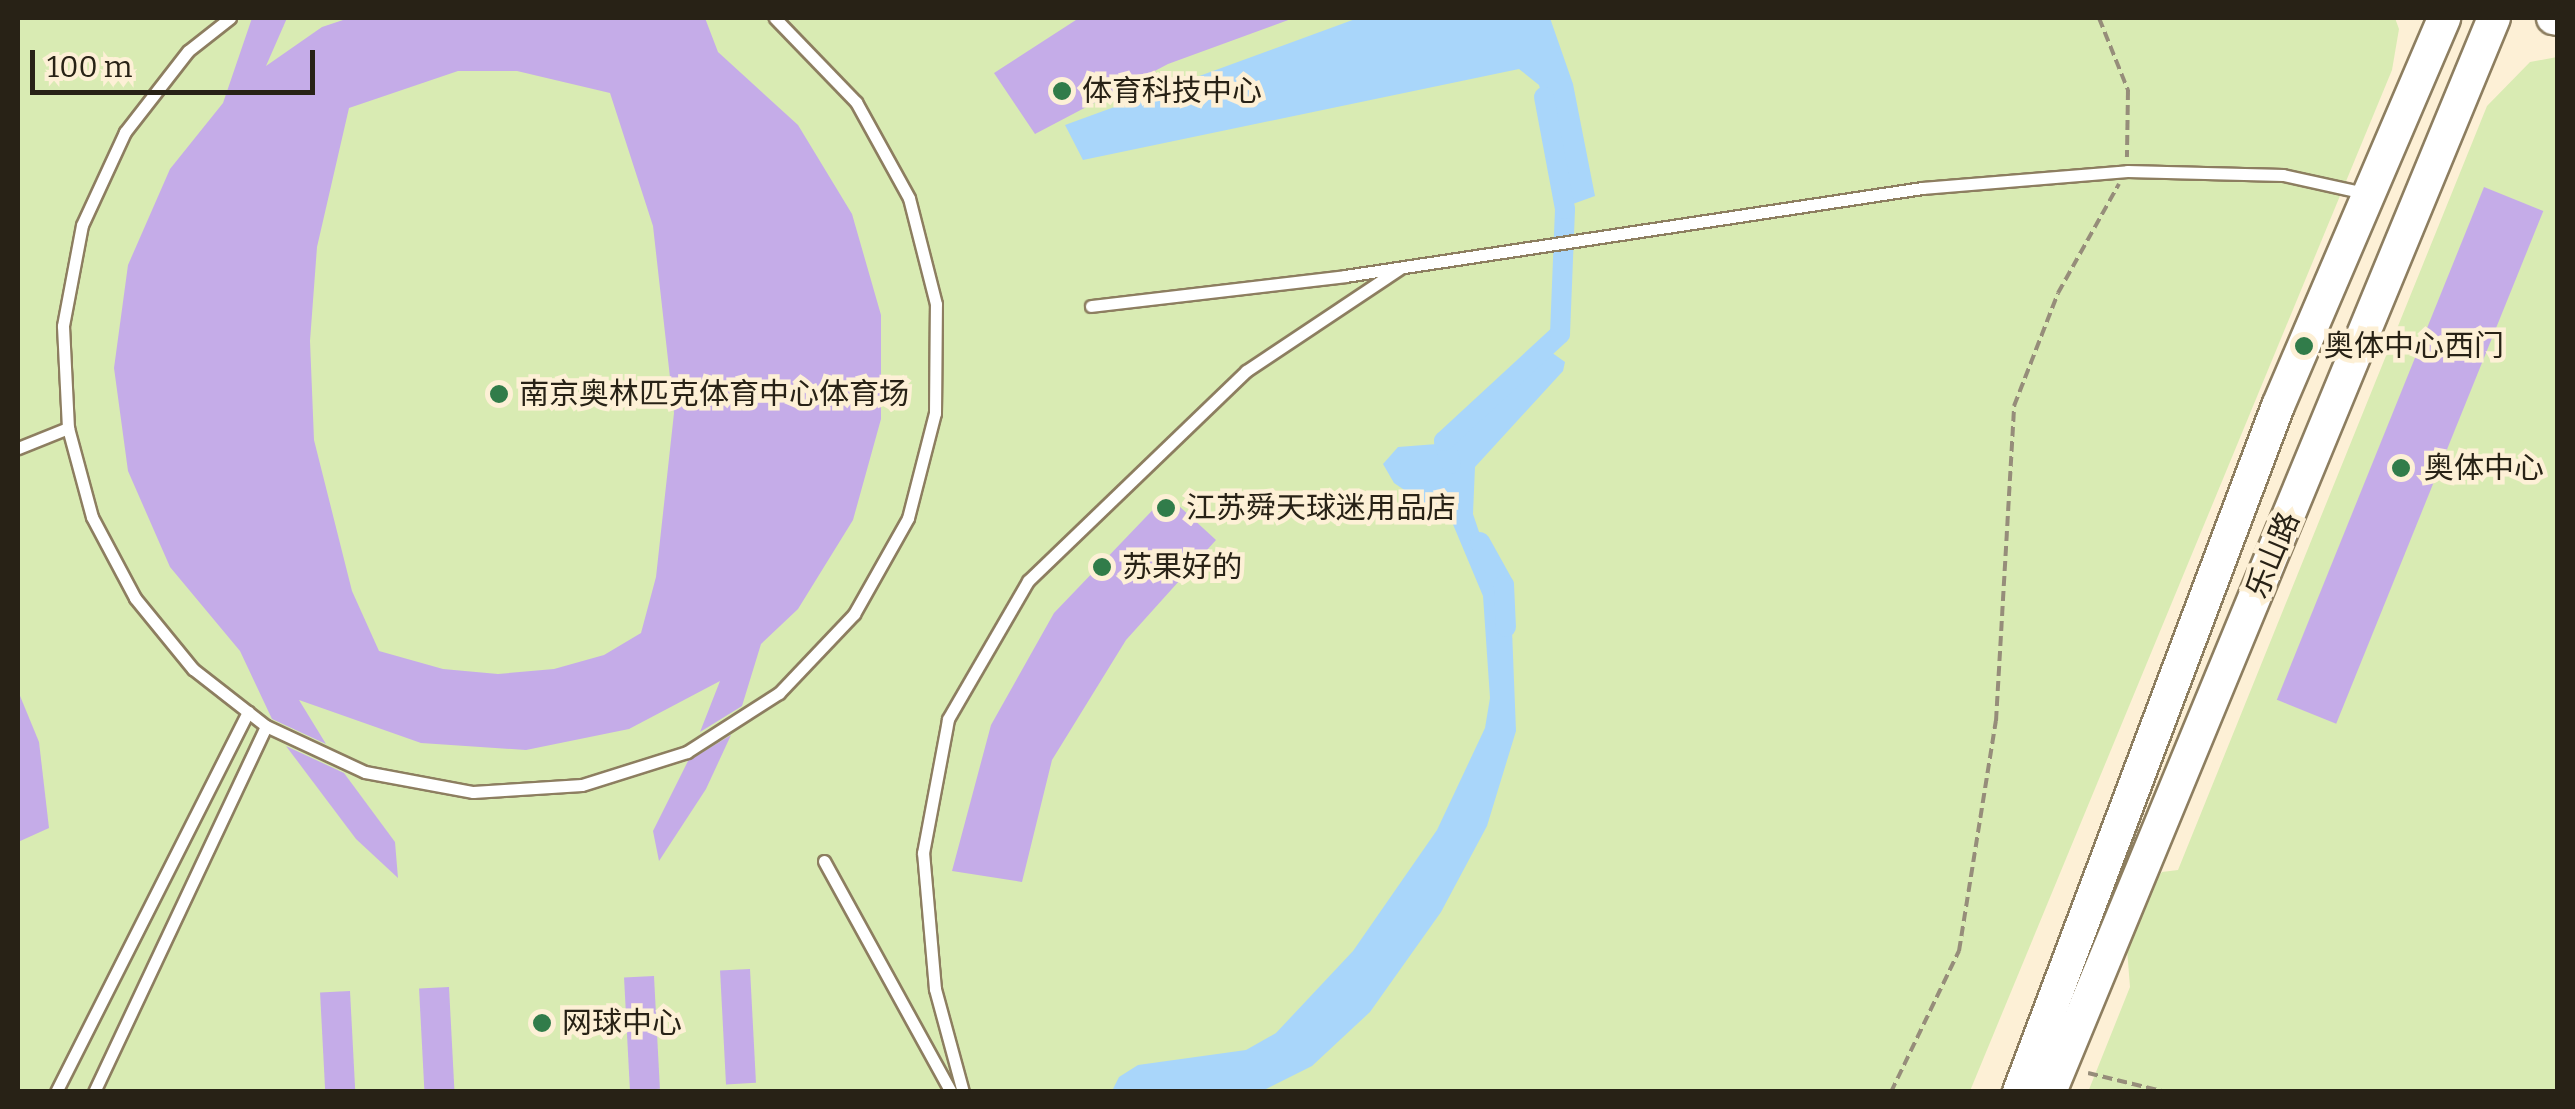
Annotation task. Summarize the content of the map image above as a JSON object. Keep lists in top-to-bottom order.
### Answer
{
  "streets": {
    "street": ["乐山路"]
  },
  "places": [
    "体育科技中心",
    "奥体中心西门",
    "南京奥林匹克体育中心体育场",
    "奥体中心",
    "江苏舜天球迷用品店",
    "苏果好的",
    "网球中心"
  ],
  "scale_bar": "100 m"
}
